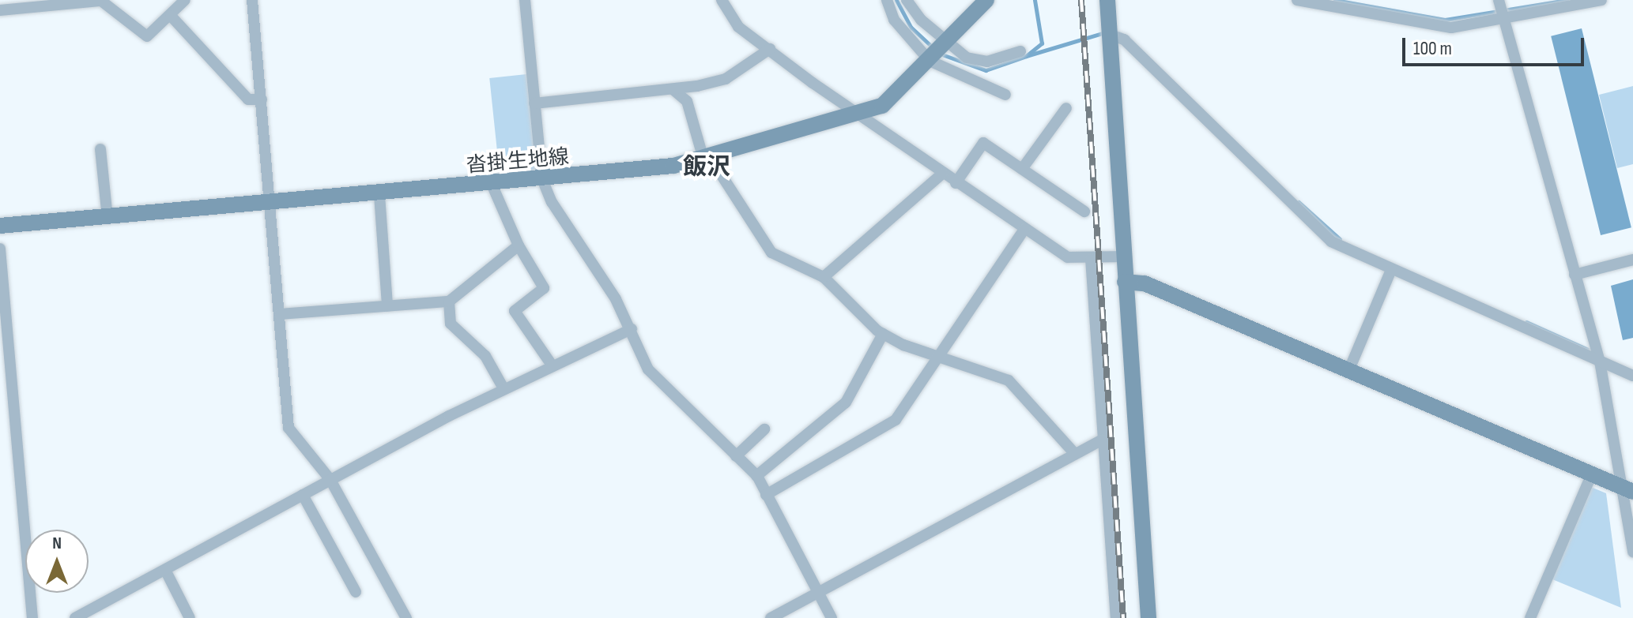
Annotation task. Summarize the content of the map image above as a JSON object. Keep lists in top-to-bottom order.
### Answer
{
  "streets": {
    "street": ["沓掛生地線"]
  },
  "districts": ["飯沢"],
  "scale_bar": "100 m",
  "north": "top"
}
